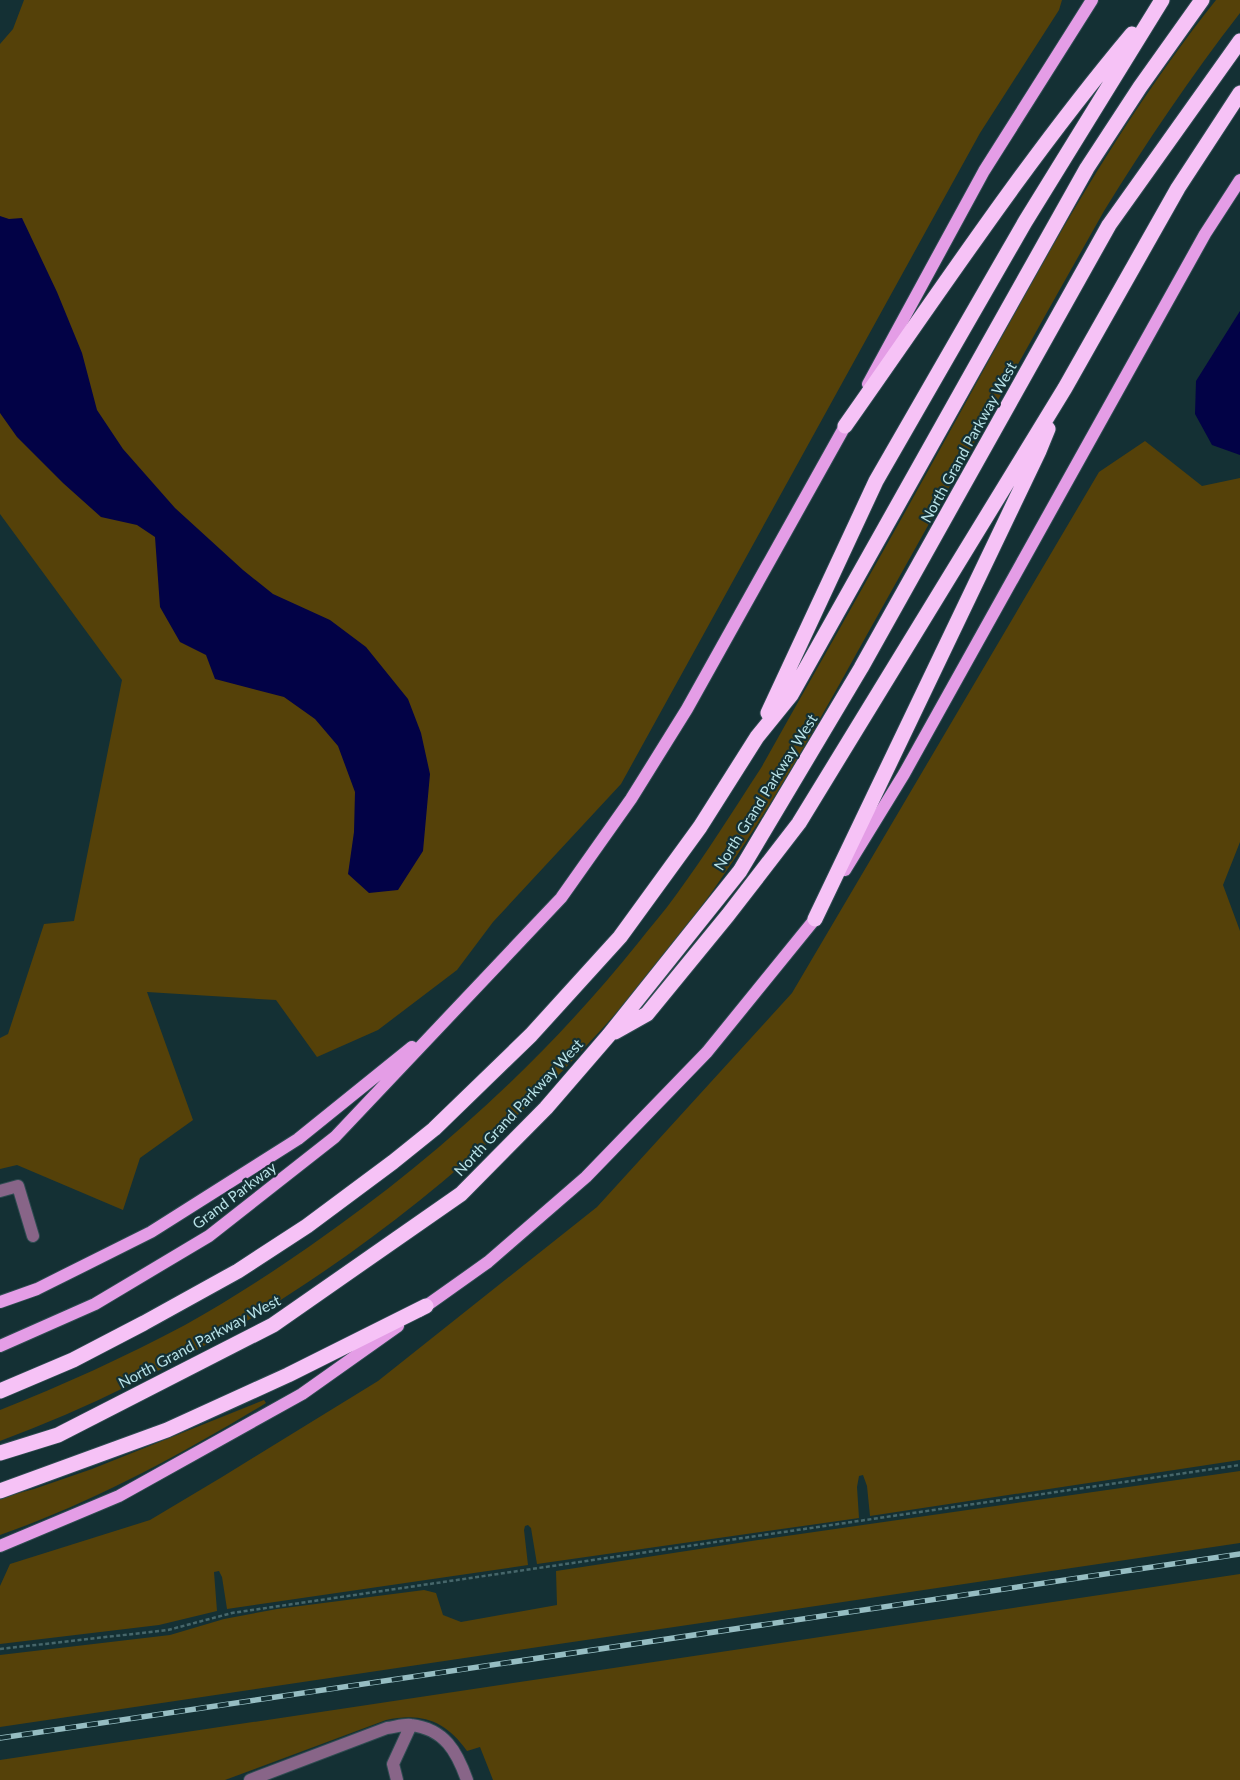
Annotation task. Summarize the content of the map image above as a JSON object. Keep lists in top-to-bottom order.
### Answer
{
  "streets": {
    "highway": ["North Grand Parkway West"],
    "main road": ["Grand Parkway"]
  }
}
